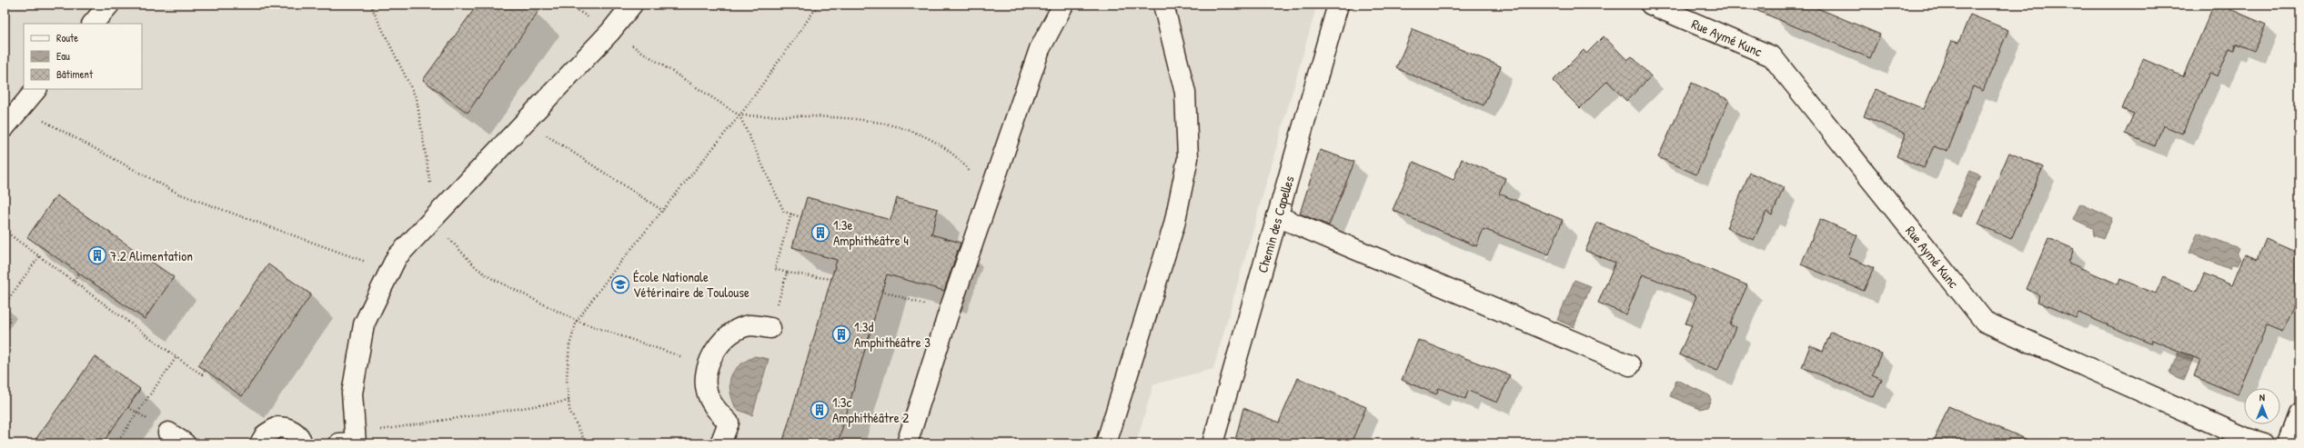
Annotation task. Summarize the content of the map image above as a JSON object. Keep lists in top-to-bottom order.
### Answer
{
  "streets": {
    "street": ["Rue Aymé Kunc", "Chemin des Capelles"]
  },
  "places": {
    "building": [
      "1.3e Amphithéâtre 4",
      "7.2 Alimentation",
      "1.3d Amphithéâtre 3",
      "1.3c Amphithéâtre 2"
    ],
    "school or university": ["École Nationale Vétérinaire de Toulouse"]
  },
  "legend": ["Route", "Eau", "Bâtiment"],
  "north": "top"
}
